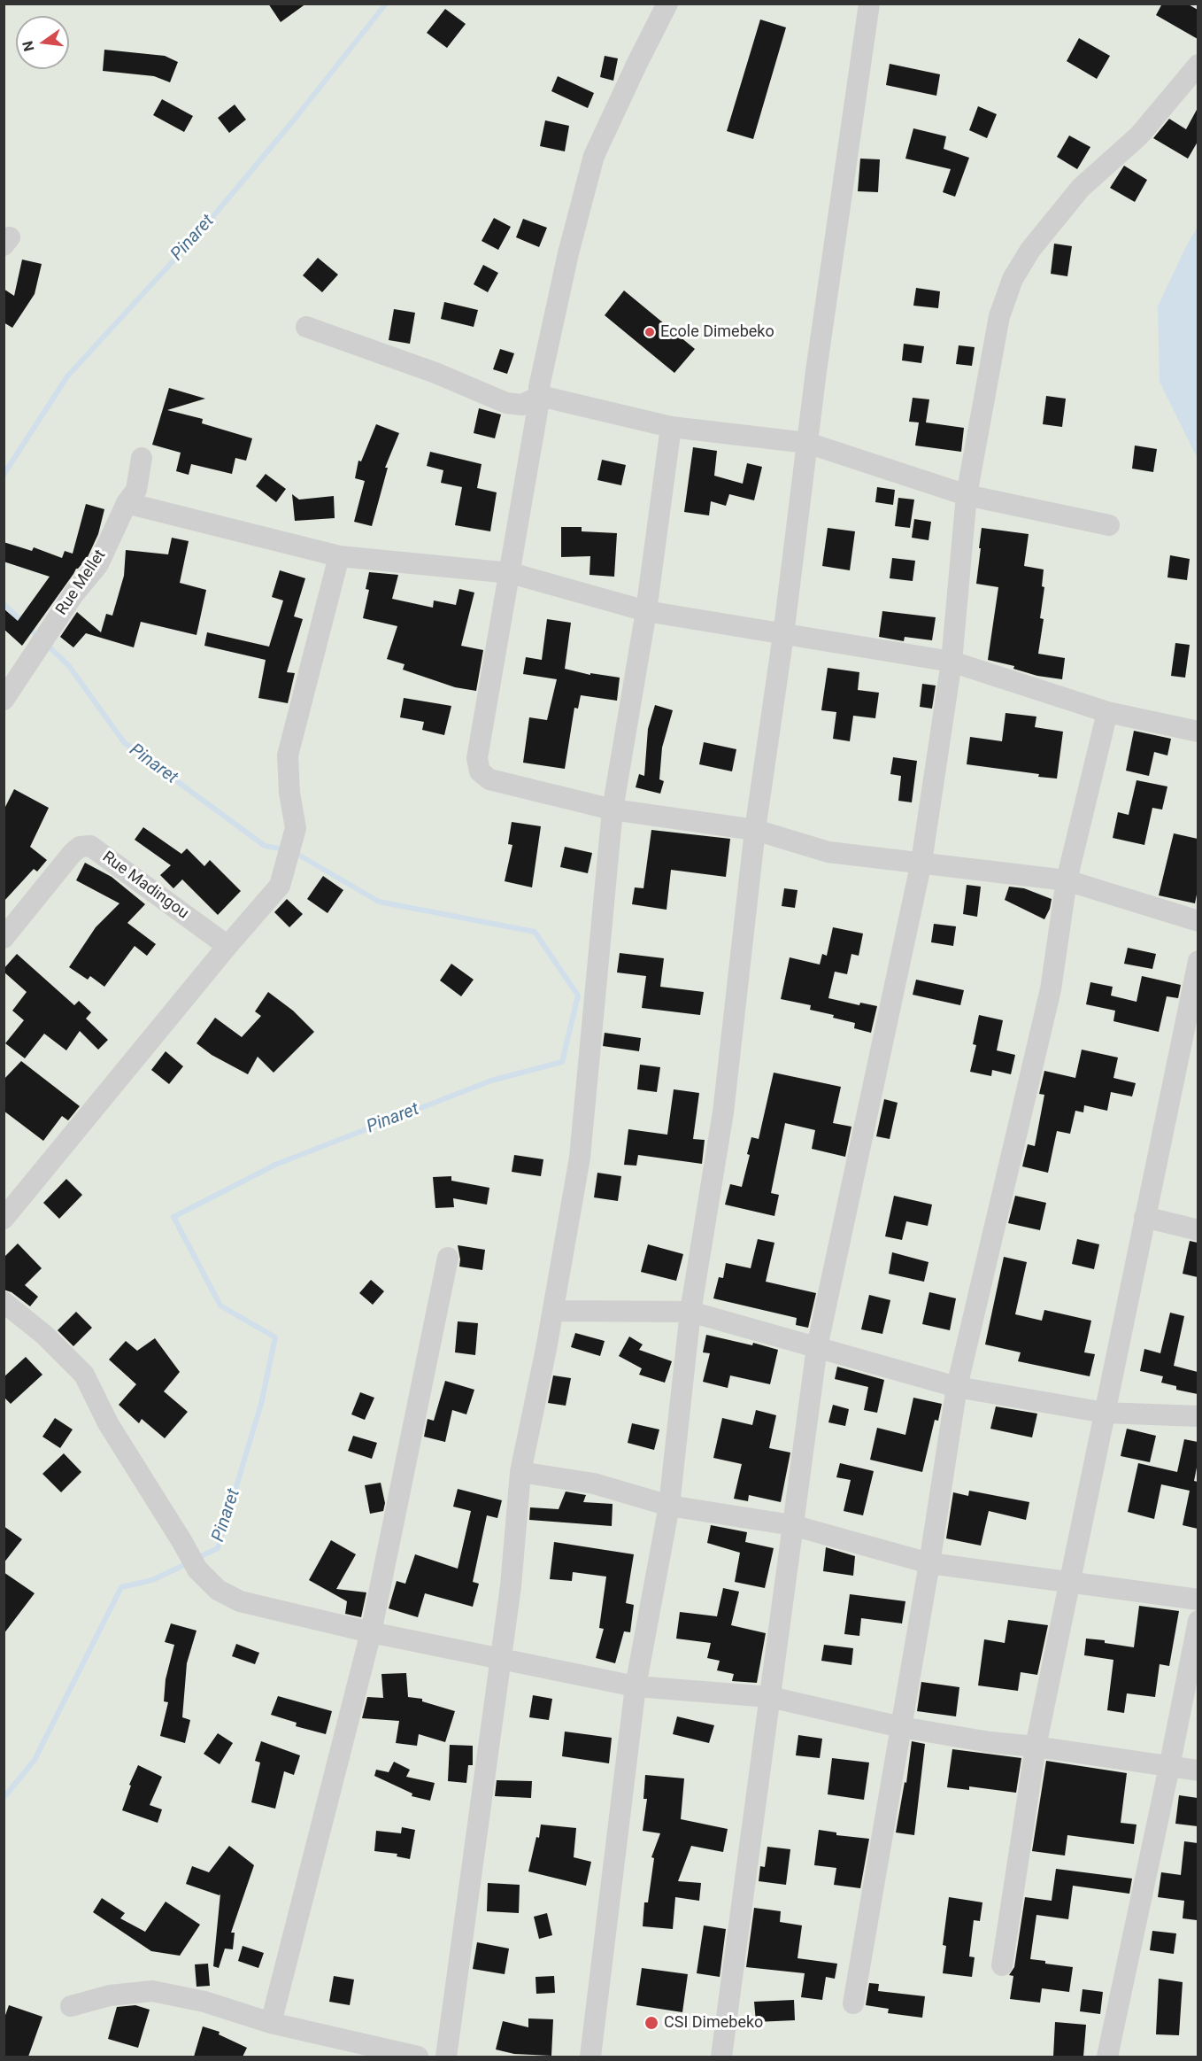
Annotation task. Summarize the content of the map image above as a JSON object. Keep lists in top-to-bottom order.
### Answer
{
  "streets": {
    "street": ["Rue Mellet", "Rue Madingou"]
  },
  "water": ["Pinaret"],
  "places": ["Ecole Dimebeko", "CSI Dimebeko"],
  "north": "left"
}
